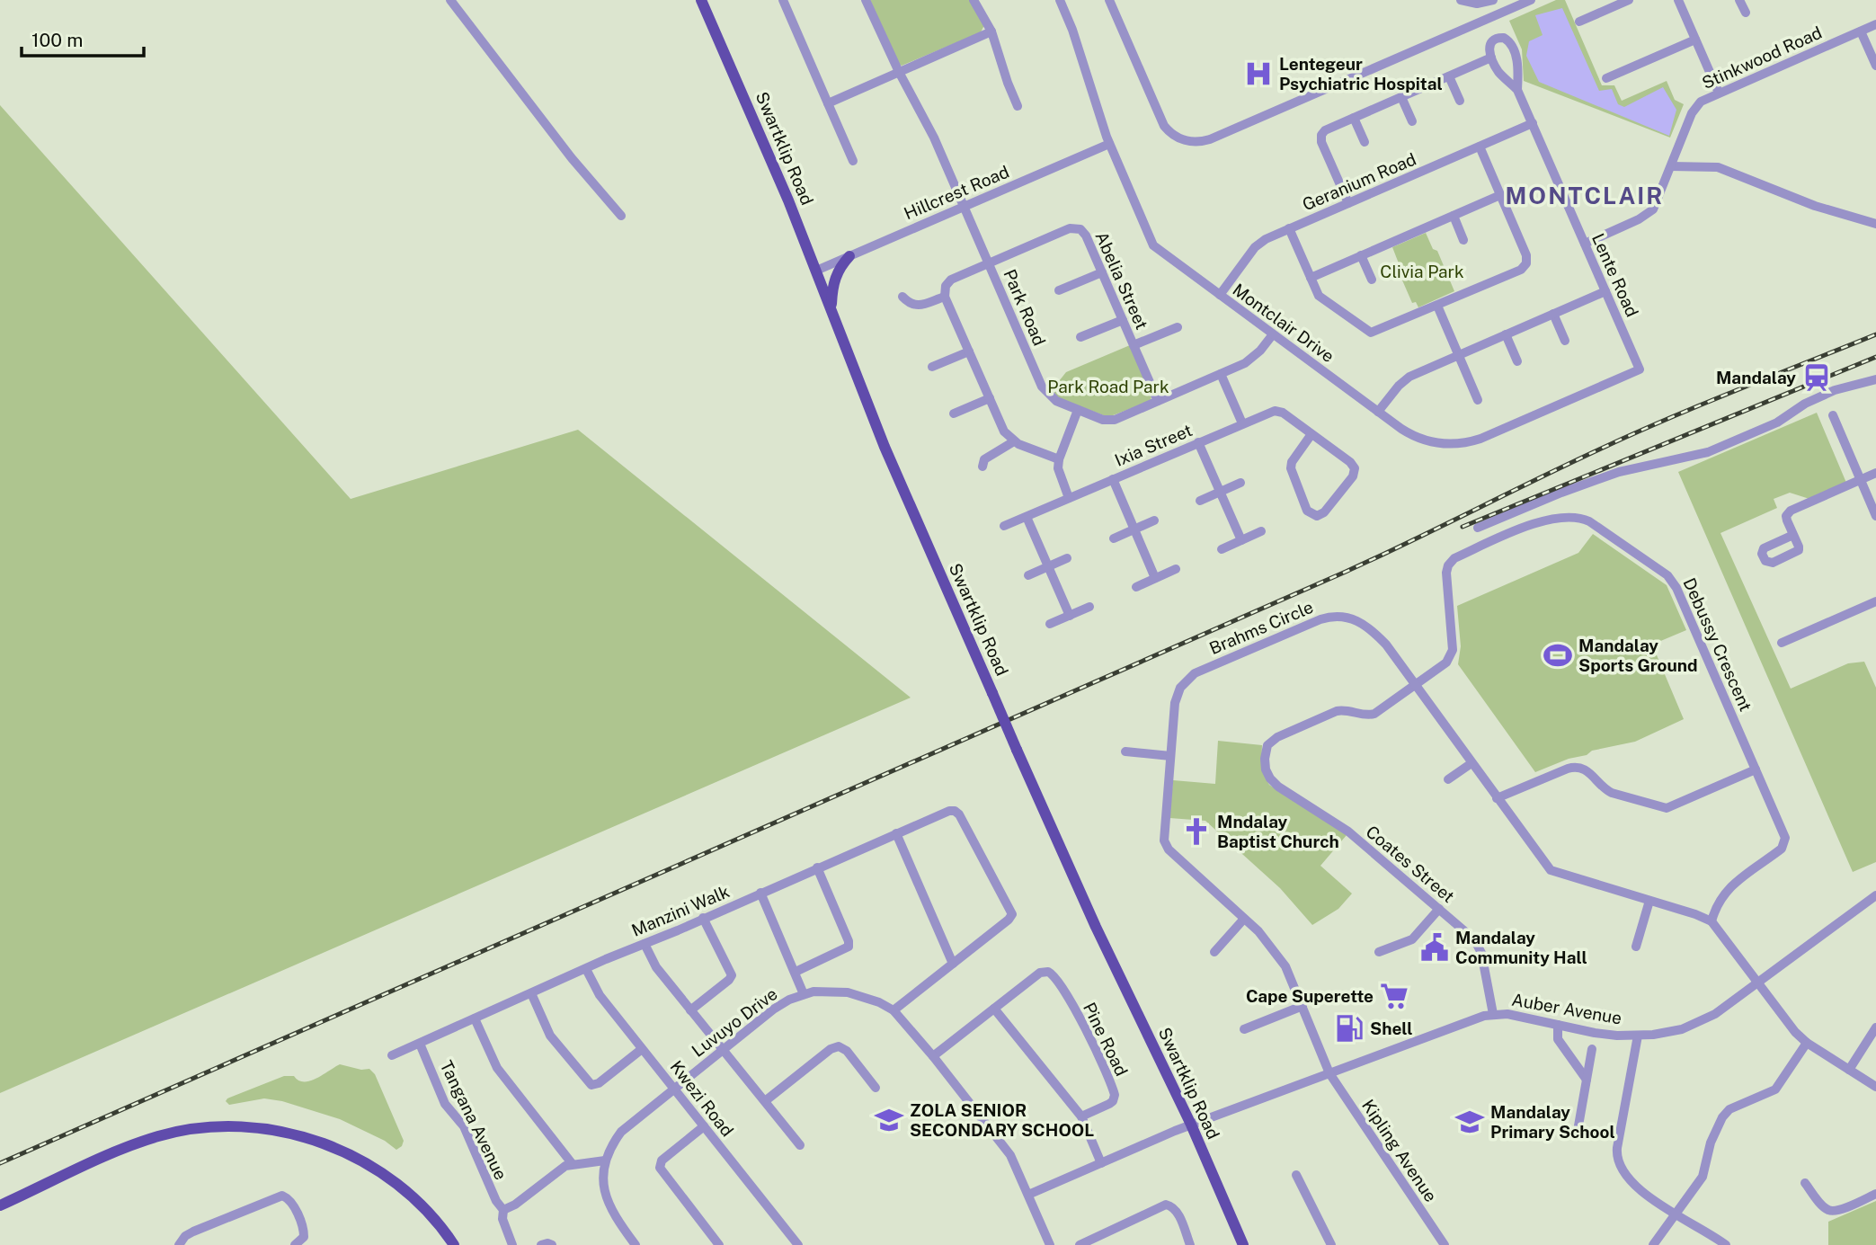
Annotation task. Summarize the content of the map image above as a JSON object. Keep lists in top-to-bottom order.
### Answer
{
  "streets": {
    "main road": ["Swartklip Road"],
    "street": [
      "Stinkwood Road",
      "Geranium Road",
      "Hillcrest Road",
      "Lente Road",
      "Abelia Street",
      "Park Road",
      "Montclair Drive",
      "Ixia Street",
      "Brahms Circle",
      "Debussy Crescent",
      "Coates Street",
      "Manzini Walk",
      "Auber Avenue",
      "Luvuyo Drive",
      "Pine Road",
      "Kwezi Road",
      "Tangana Avenue",
      "Kipling Avenue"
    ]
  },
  "crossings": [
    ["Stinkwood Road", "Lente Road"],
    ["Swartklip Road", "Hillcrest Road"],
    ["Swartklip Road", "Auber Avenue"],
    ["Geranium Road", "Lente Road"],
    ["Geranium Road", "Montclair Drive"],
    ["Hillcrest Road", "Park Road"],
    ["Hillcrest Road", "Montclair Drive"],
    ["Lente Road", "Montclair Drive"],
    ["Abelia Street", "Park Road"],
    ["Park Road", "Montclair Drive"],
    ["Brahms Circle", "Debussy Crescent"],
    ["Brahms Circle", "Coates Street"],
    ["Brahms Circle", "Auber Avenue"],
    ["Brahms Circle", "Kipling Avenue"],
    ["Debussy Crescent", "Coates Street"],
    ["Coates Street", "Auber Avenue"],
    ["Manzini Walk", "Kwezi Road"],
    ["Manzini Walk", "Tangana Avenue"],
    ["Auber Avenue", "Luvuyo Drive"],
    ["Auber Avenue", "Kipling Avenue"],
    ["Luvuyo Drive", "Kwezi Road"]
  ],
  "districts": ["MONTCLAIR"],
  "parks": ["Clivia Park", "Park Road Park"],
  "places": {
    "hospital": ["Lentegeur Psychiatric Hospital"],
    "station": ["Mandalay"],
    "sports": ["Mandalay Sports Ground"],
    "church": ["Mndalay Baptist Church"],
    "public building": ["Mandalay Community Hall"],
    "supermarket": ["Cape Superette"],
    "fuel station": ["Shell"],
    "school or university": ["ZOLA SENIOR SECONDARY SCHOOL", "Mandalay Primary School"]
  },
  "scale_bar": "100 m"
}
